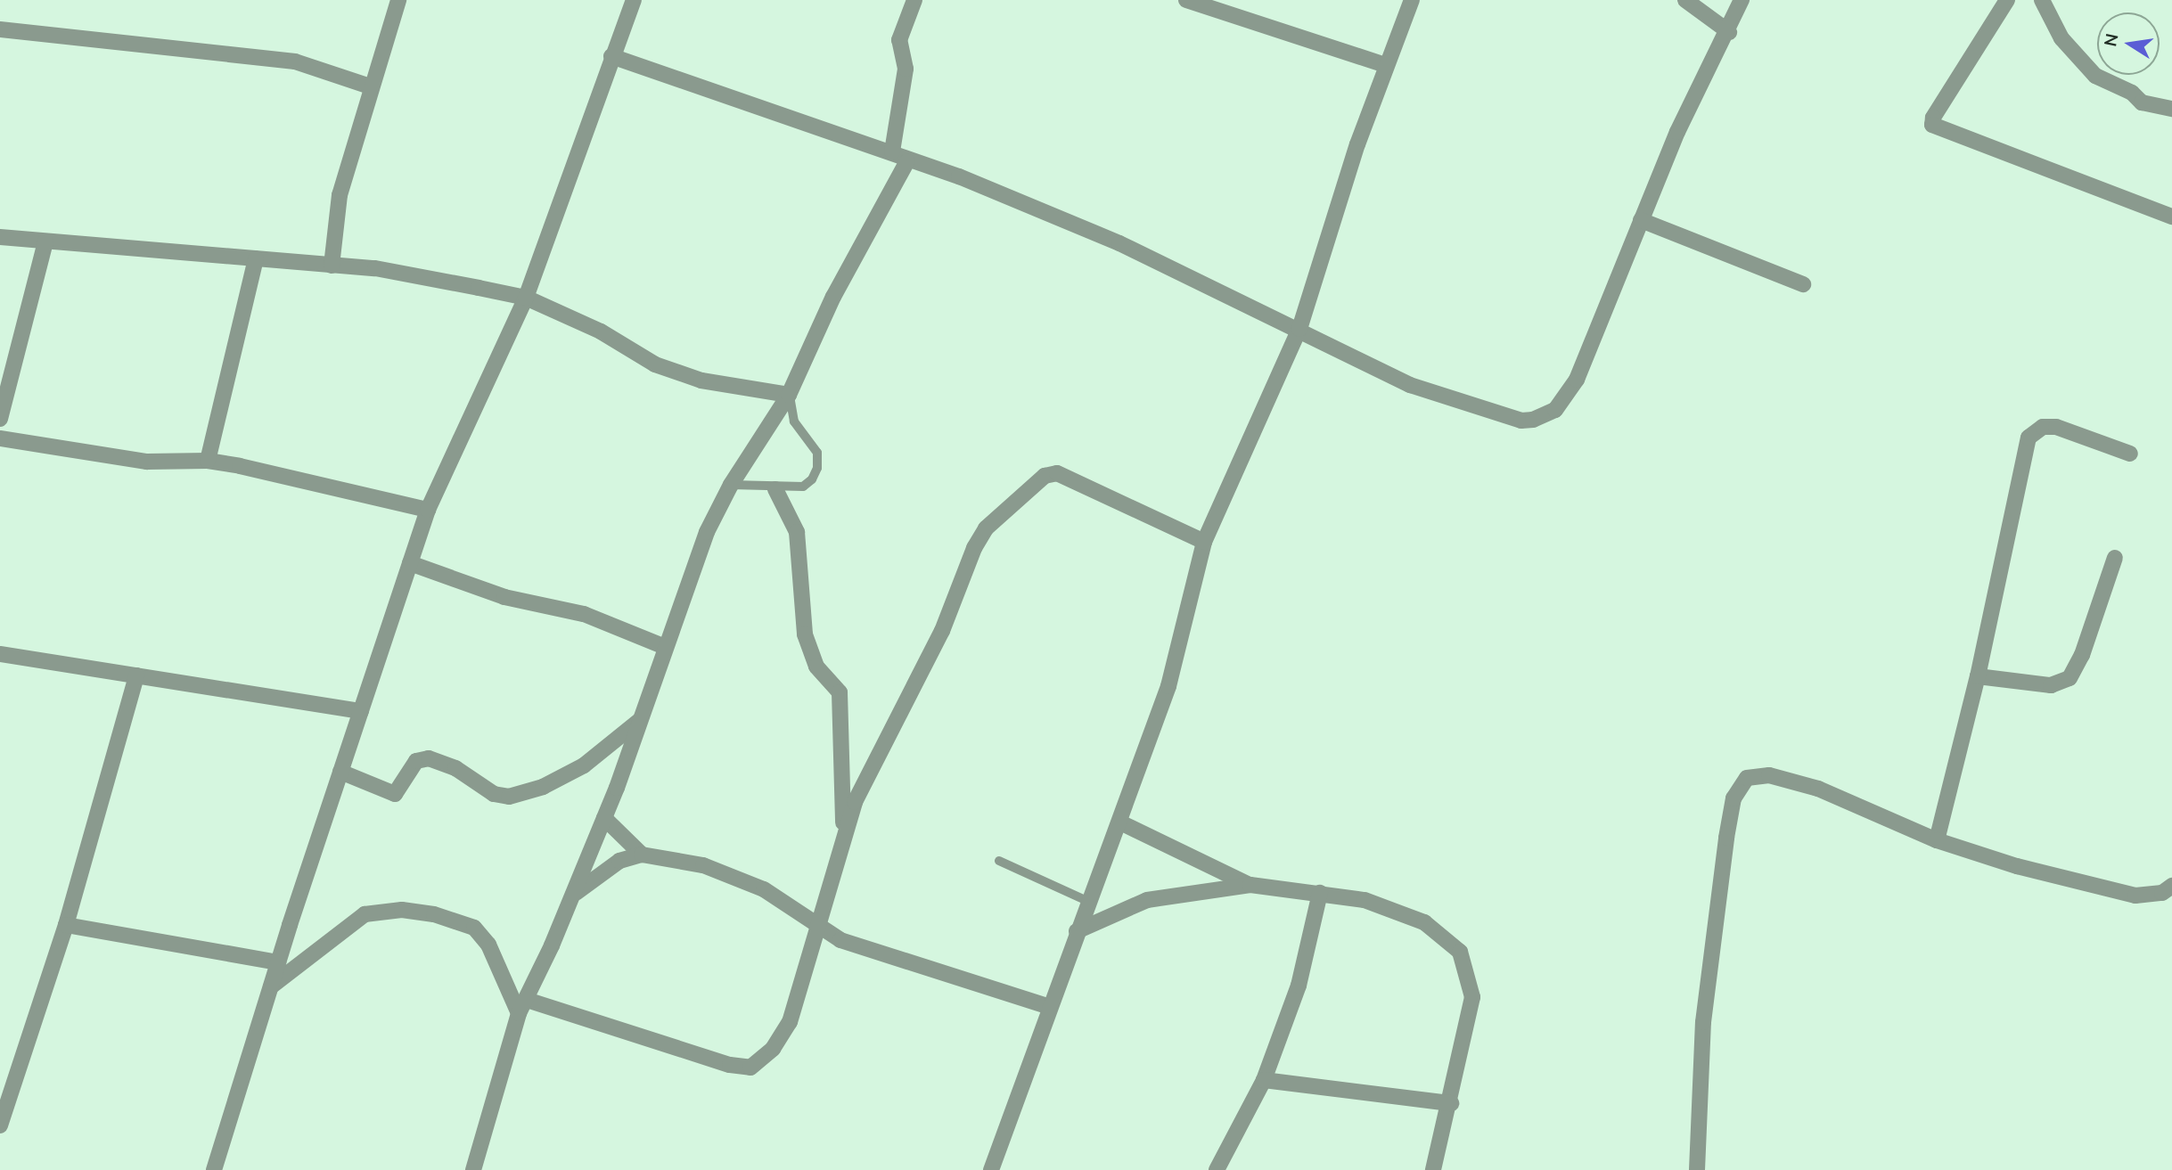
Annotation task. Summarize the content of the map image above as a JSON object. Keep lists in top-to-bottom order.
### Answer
{
  "north": "left"
}
